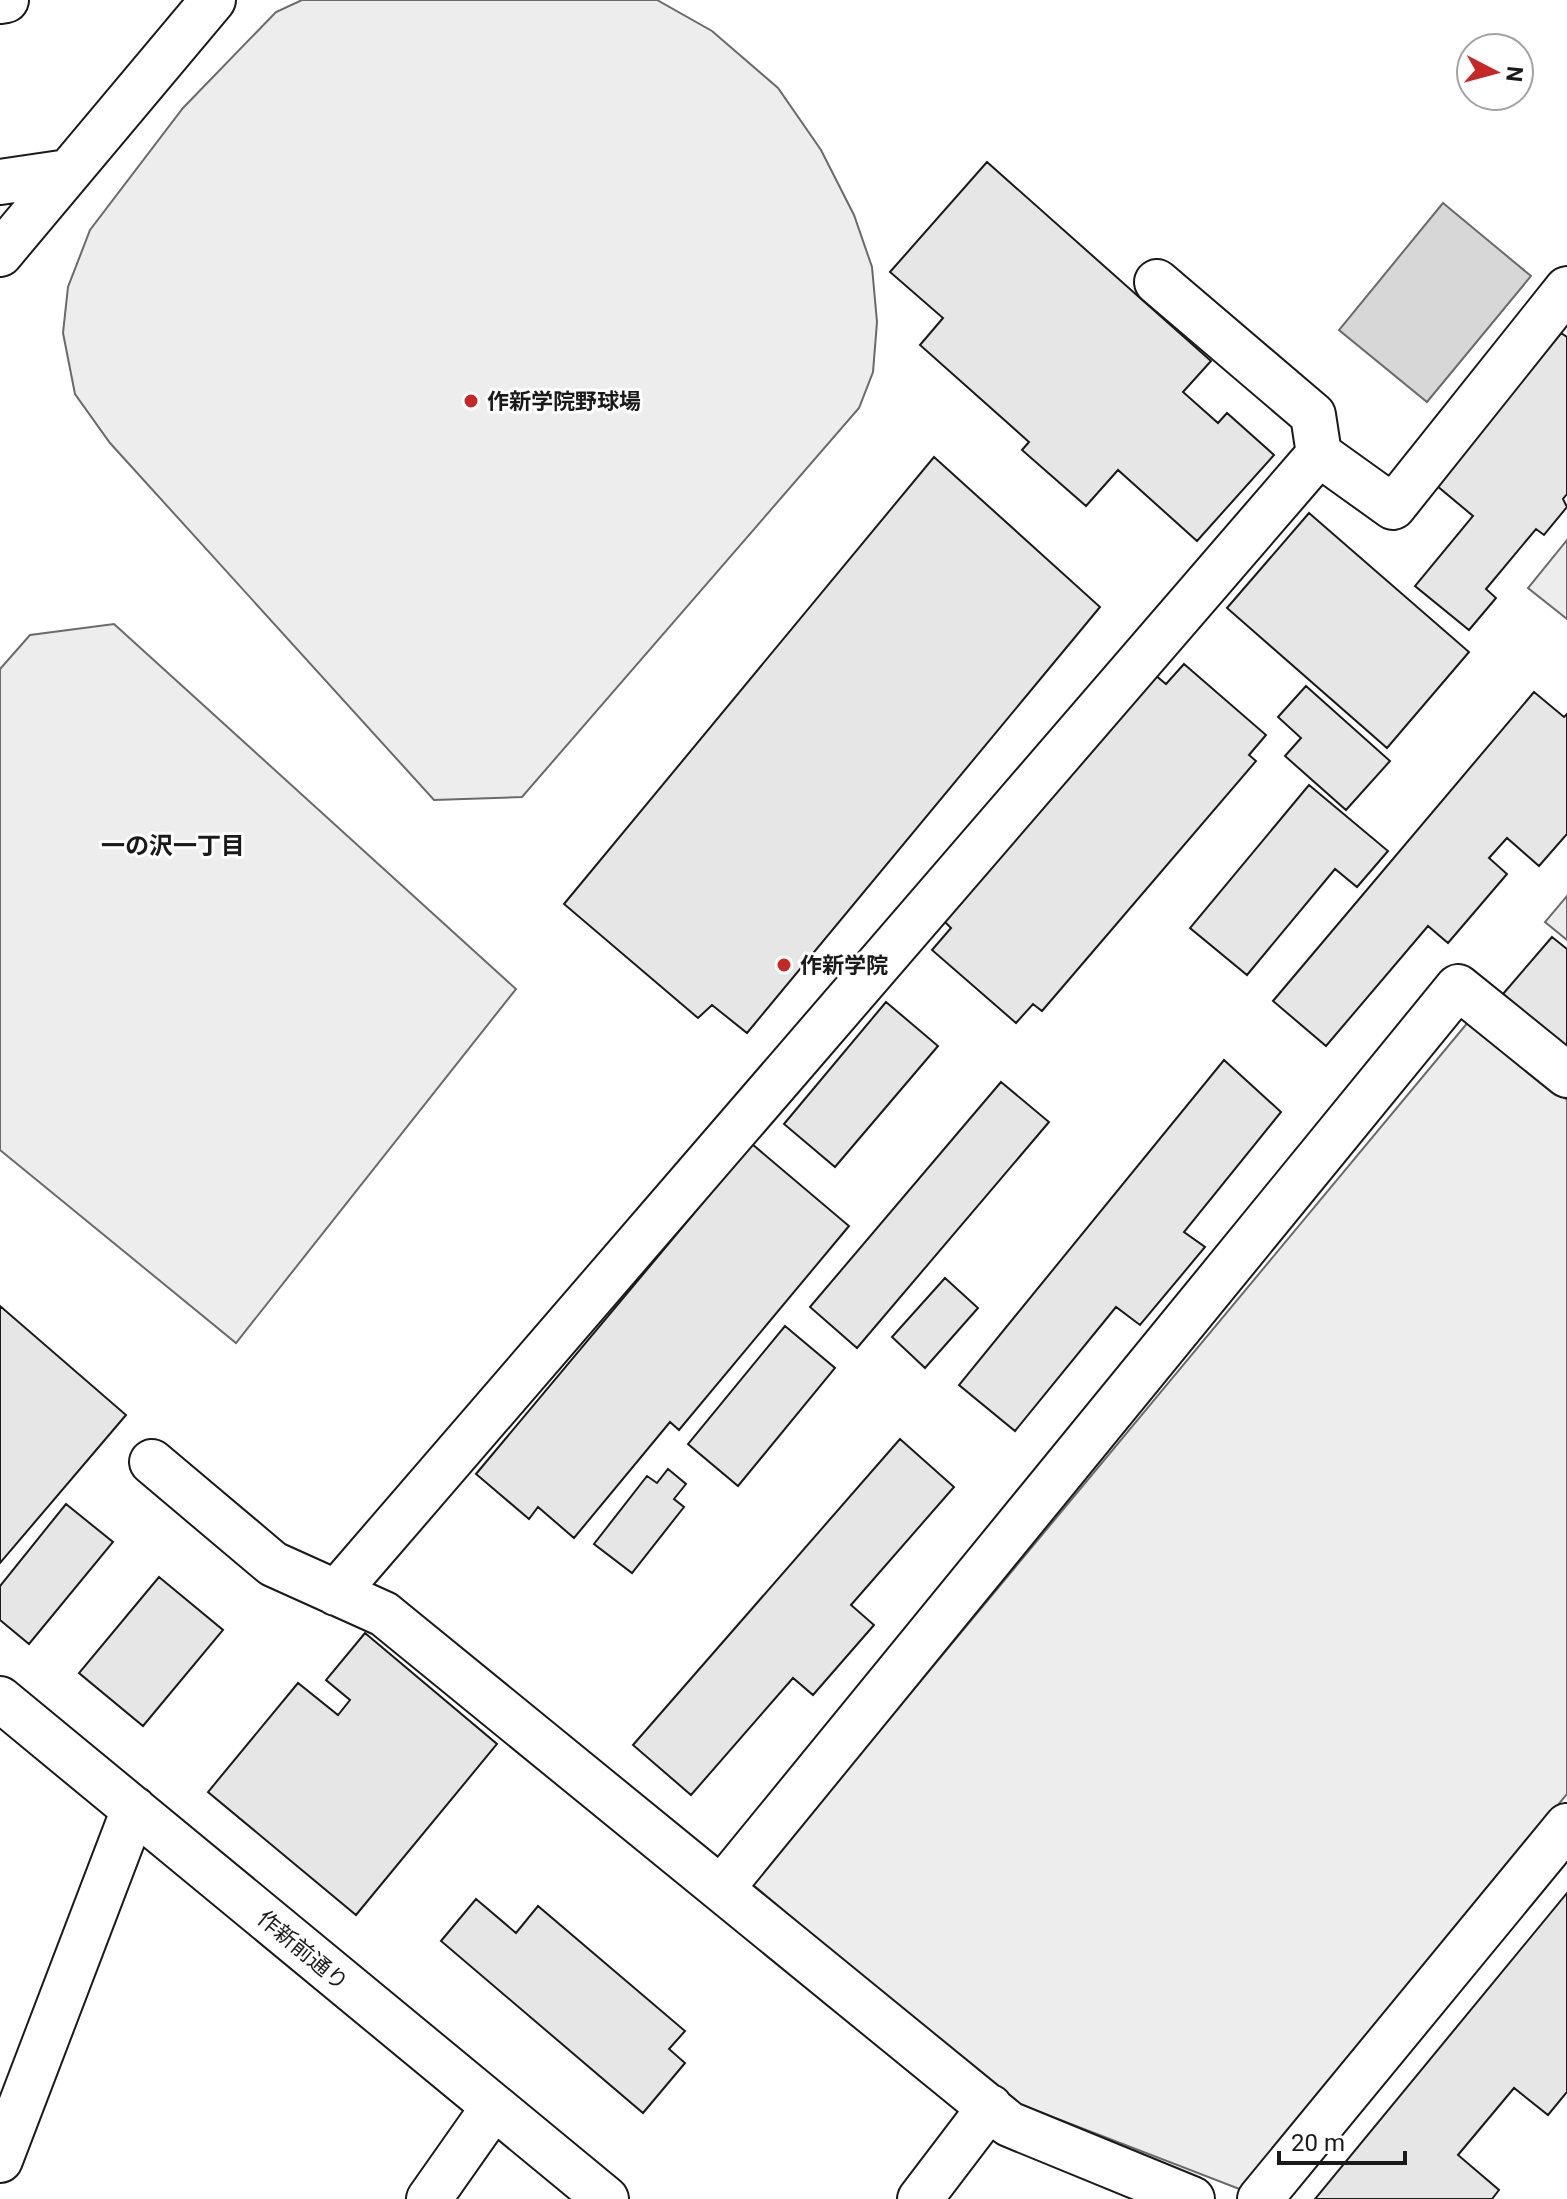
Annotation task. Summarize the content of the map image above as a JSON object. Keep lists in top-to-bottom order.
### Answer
{
  "streets": {
    "street": ["作新前通り"]
  },
  "districts": ["一の沢一丁目"],
  "places": ["作新学院野球場", "作新学院"],
  "scale_bar": "20 m",
  "north": "right"
}
